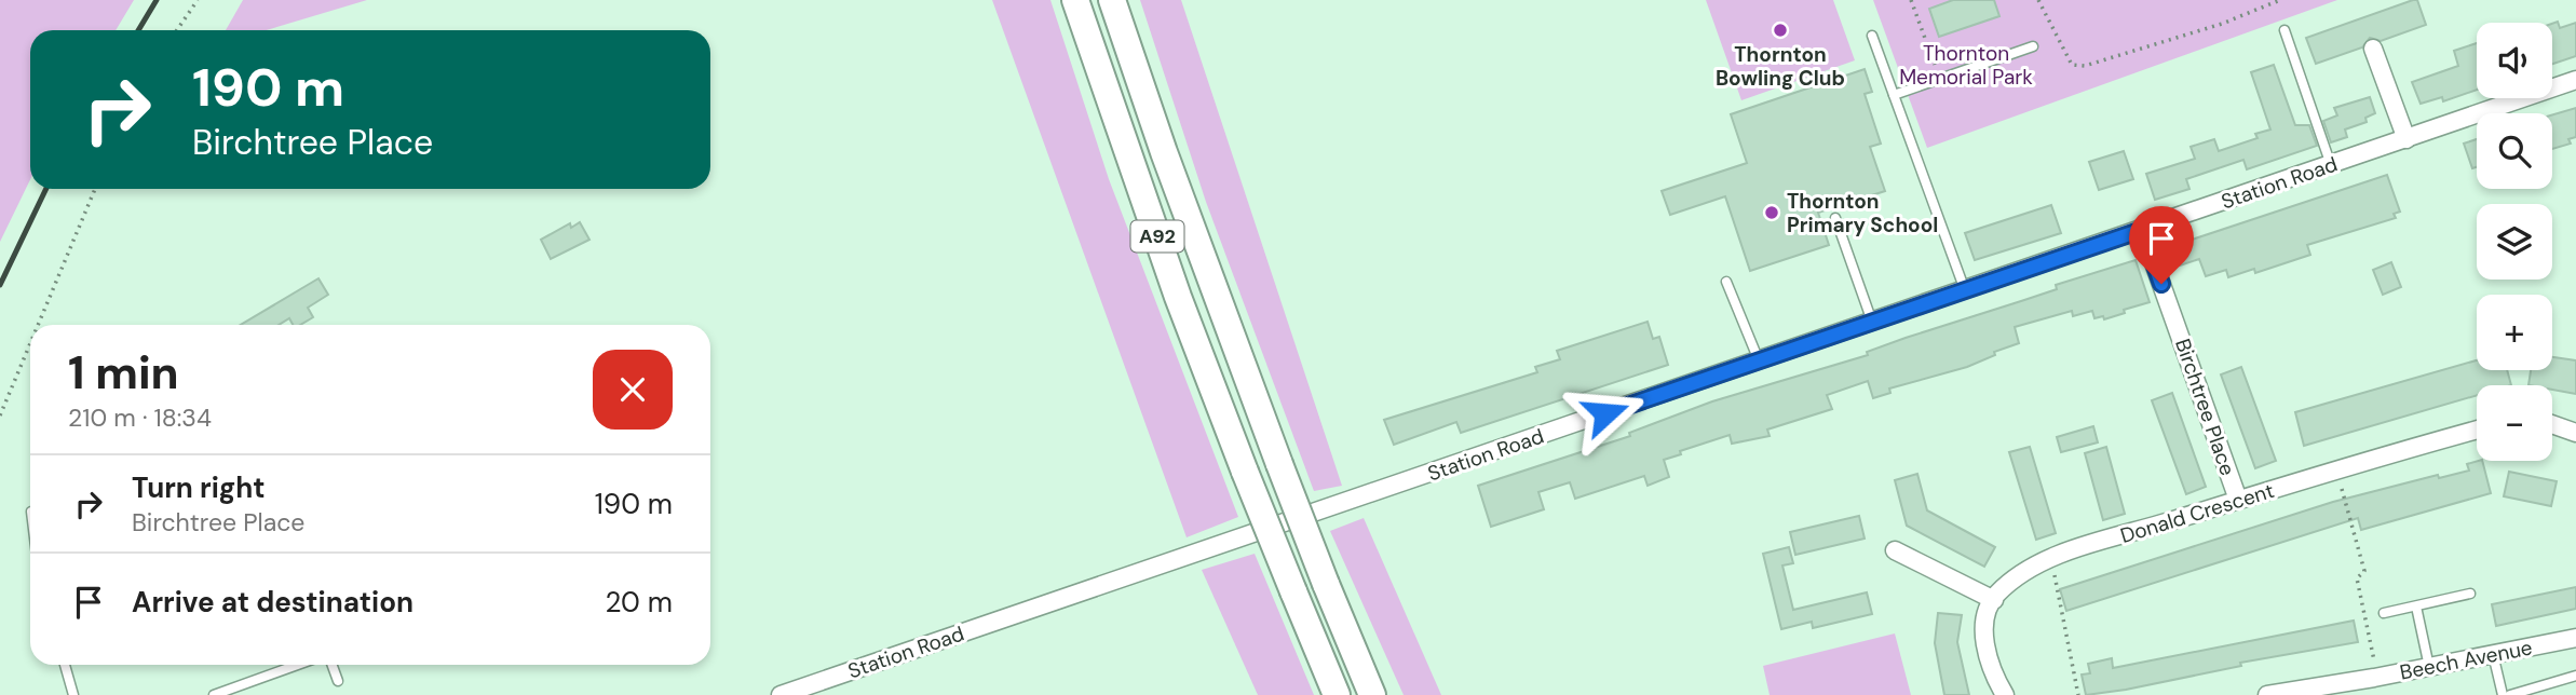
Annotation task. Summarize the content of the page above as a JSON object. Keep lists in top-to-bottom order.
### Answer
{
  "streets": {
    "highway": ["A92"],
    "street": [
      "Station Road",
      "Birchtree Place",
      "Donald Crescent",
      "Beech Avenue"
    ]
  },
  "crossings": [
    ["Station Road", "Birchtree Place"],
    ["Birchtree Place", "Donald Crescent"]
  ],
  "parks": ["Thornton Memorial Park"],
  "places": ["Thornton Bowling Club", "Thornton Primary School"],
  "page": {
    "map_buttons": ["+", "−"],
    "turn": ["190 m", "Birchtree Place"],
    "heading": ["1 min", "210 m · 18:34"],
    "list": [
      {
        "name": "Turn right",
        "note": "Birchtree Place",
        "value": "190 m"
      },
      {
        "name": "Arrive at destination",
        "value": "20 m"
      }
    ]
  }
}
